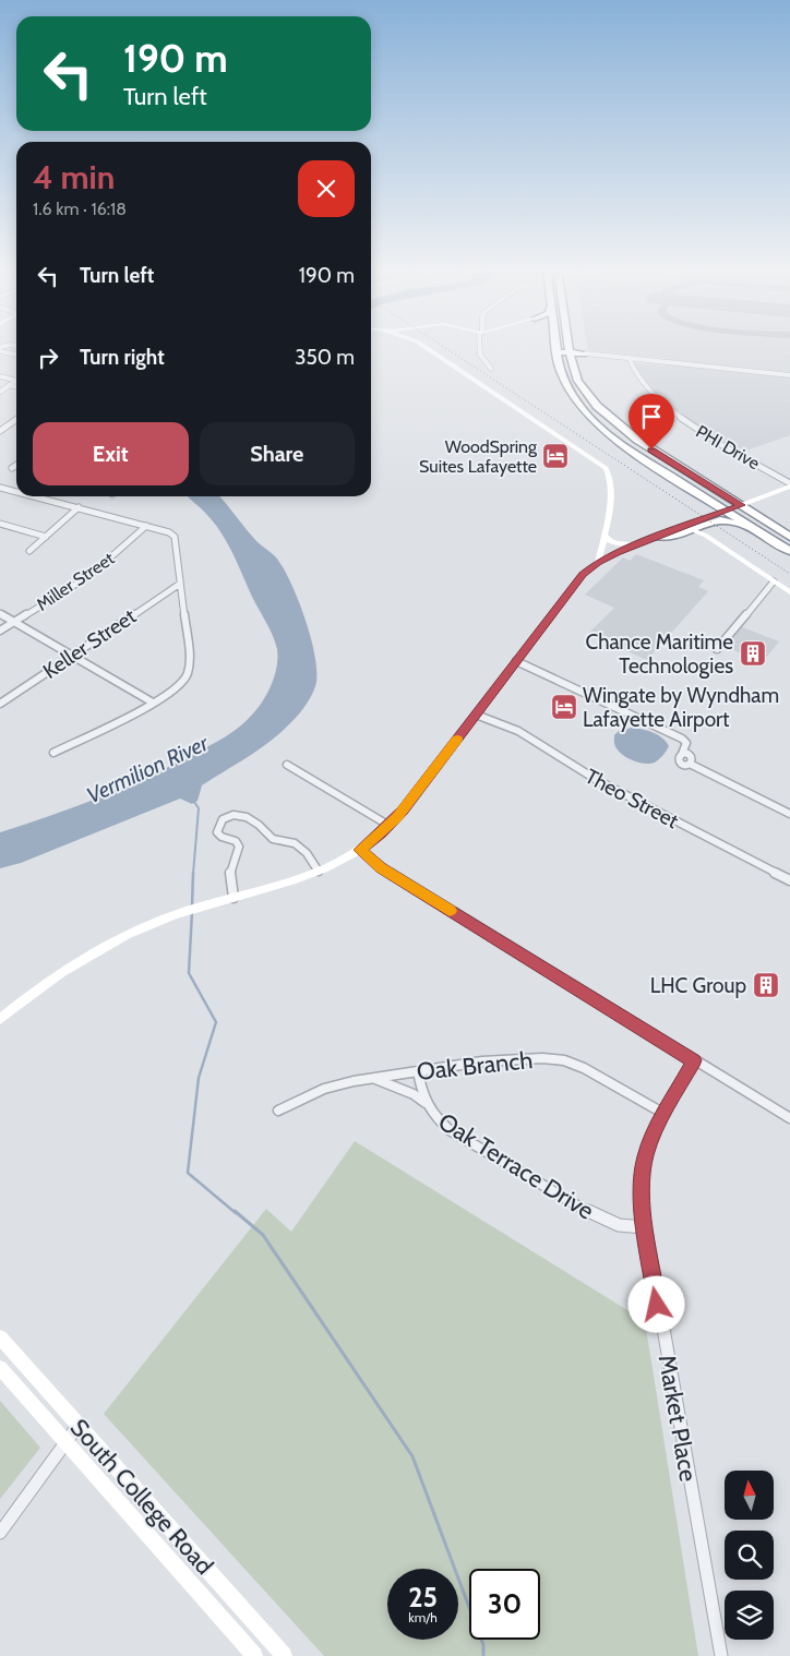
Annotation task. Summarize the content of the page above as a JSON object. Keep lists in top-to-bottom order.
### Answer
{
  "streets": {
    "street": [
      "PHI Drive",
      "Miller Street",
      "Keller Street",
      "Theo Street",
      "Oak Branch",
      "Oak Terrace Drive",
      "Market Place",
      "South College Road"
    ]
  },
  "crossings": [
    ["Oak Branch", "Oak Terrace Drive"],
    ["Oak Branch", "Market Place"],
    ["Oak Terrace Drive", "Market Place"]
  ],
  "water": ["Vermilion River"],
  "places": {
    "hotel": ["WoodSpring Suites Lafayette", "Wingate by Wyndham Lafayette Airport"],
    "building": ["Chance Maritime Technologies", "LHC Group"]
  },
  "north": "top",
  "page": {
    "turn": ["190 m", "Turn left"],
    "heading": ["4 min", "1.6 km · 16:18"],
    "list": [
      {
        "name": "Turn left",
        "value": "190 m"
      },
      {
        "name": "Turn right",
        "value": "350 m"
      }
    ],
    "buttons": ["Exit", "Share"],
    "speed": "25 km/h",
    "limit": "30"
  }
}
